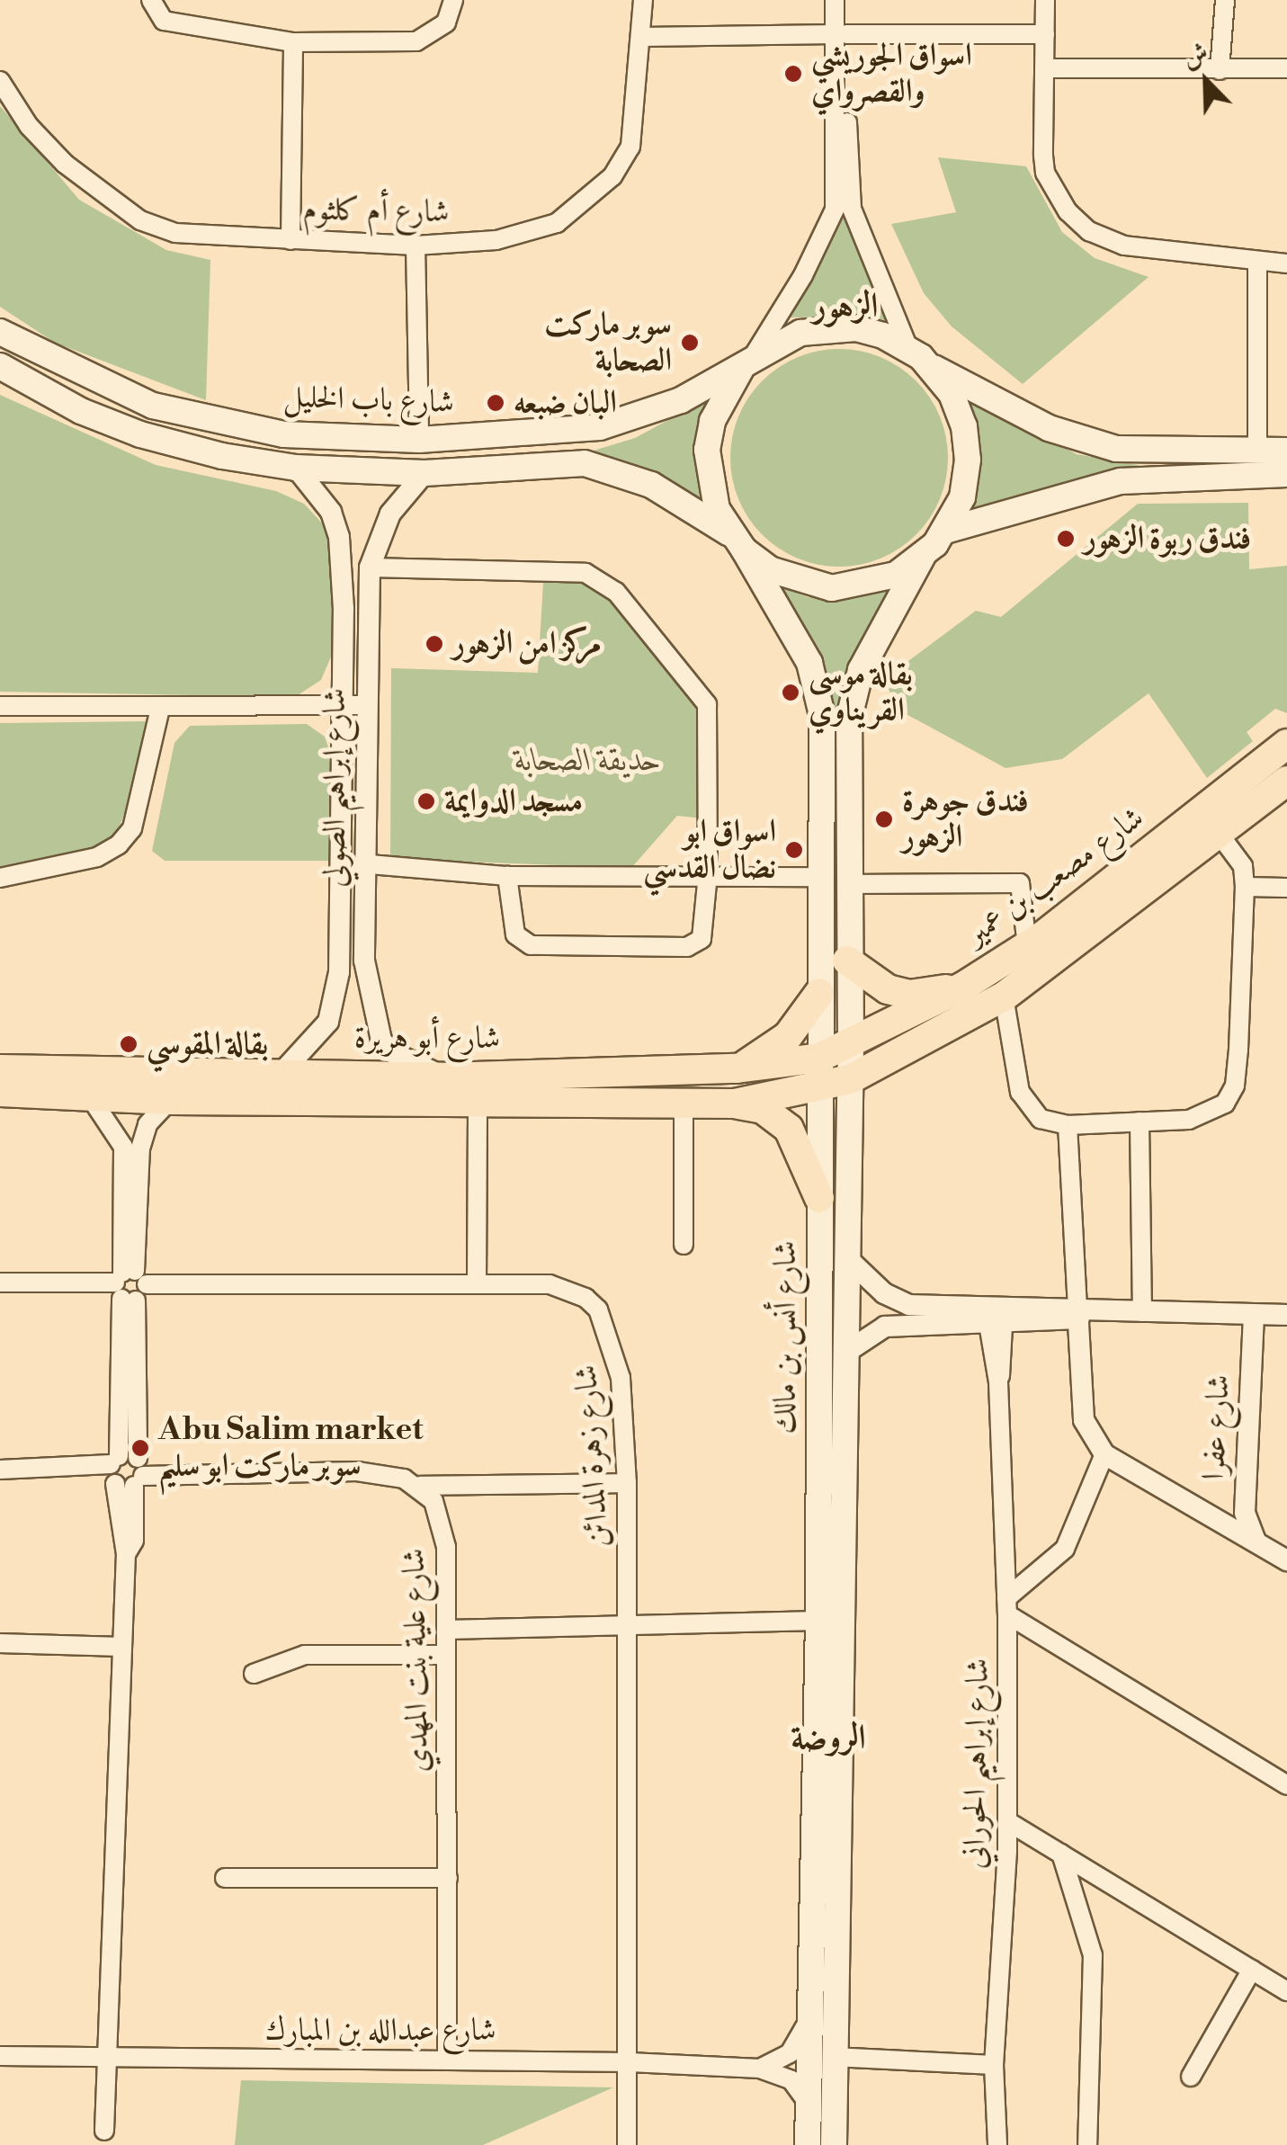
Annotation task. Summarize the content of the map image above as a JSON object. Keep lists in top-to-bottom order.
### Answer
{
  "streets": {
    "highway": ["شارع مصعب بن عمير", "شارع أبو هريرة"],
    "main road": ["شارع باب الخليل", "شارع أنس بن مالك"],
    "street": [
      "شارع أم كلثوم",
      "شارع إبراهيم الصولي",
      "شارع عفرا",
      "شارع زهرة المدائن",
      "شارع علية بنت المهدي",
      "شارع إبراهيم الحوراني",
      "شارع عبدالله بن المبارك"
    ]
  },
  "crossings": [
    ["شارع باب الخليل", "شارع أنس بن مالك"],
    ["شارع إبراهيم الصولي", "شارع أبو هريرة"],
    ["شارع مصعب بن عمير", "شارع أبو هريرة"],
    ["شارع مصعب بن عمير", "شارع أنس بن مالك"],
    ["شارع أبو هريرة", "شارع أنس بن مالك"],
    ["شارع أنس بن مالك", "شارع عبدالله بن المبارك"],
    ["شارع زهرة المدائن", "شارع عبدالله بن المبارك"],
    ["شارع علية بنت المهدي", "شارع عبدالله بن المبارك"]
  ],
  "districts": ["الزهور", "الروضة"],
  "parks": ["حديقة الصحابة"],
  "places": [
    "اسواق الجوريشي والقصرواي",
    "سوبر ماركت الصحابة",
    "البان ضبعه",
    "فندق ربوة الزهور",
    "مركز امن الزهور",
    "بقالة موسى القريناوي",
    "مسجد الدوايمة",
    "فندق جوهرة الزهور",
    "اسواق ابو نضال القدسي",
    "بقالة المقوسي",
    "Abu Salim market سوبر ماركت ابو سليم"
  ],
  "north": "top left"
}
